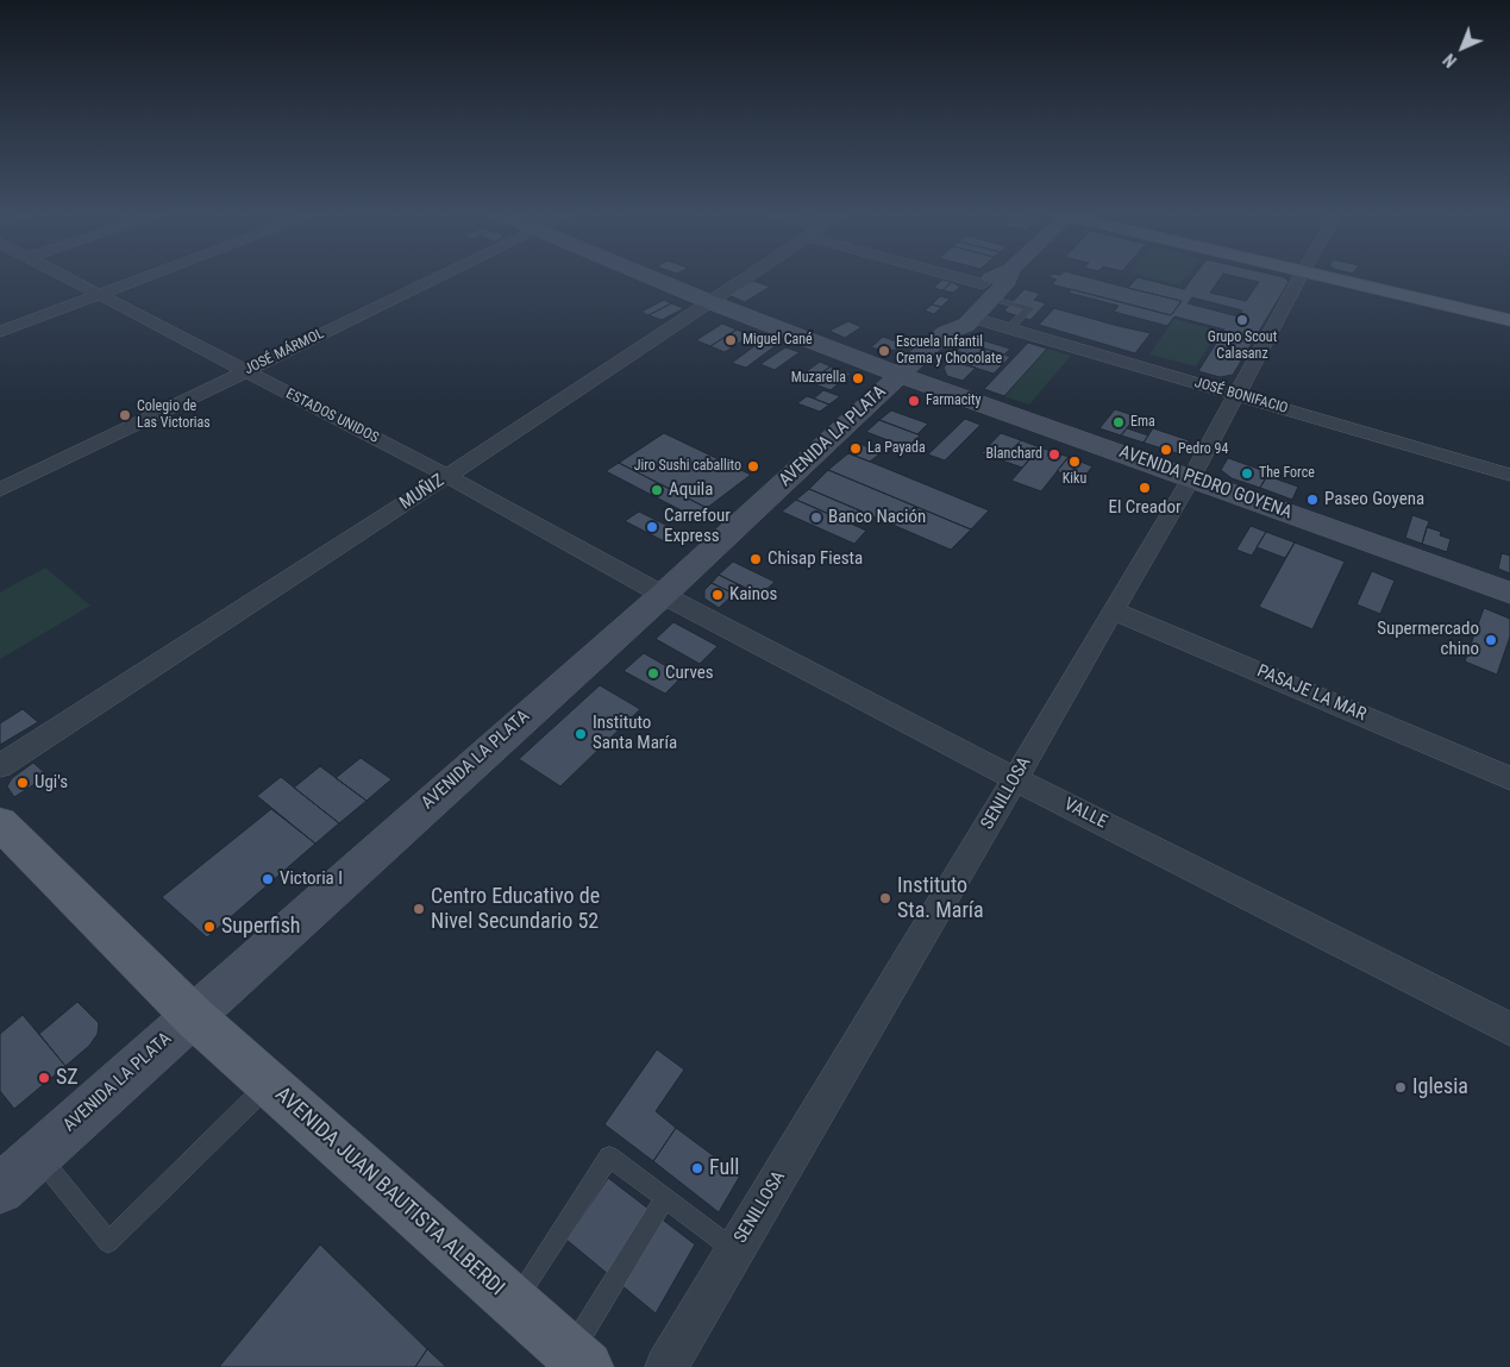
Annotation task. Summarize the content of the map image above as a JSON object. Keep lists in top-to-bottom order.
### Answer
{
  "streets": {
    "main road": ["AVENIDA LA PLATA", "AVENIDA PEDRO GOYENA", "AVENIDA JUAN BAUTISTA ALBERDI"],
    "street": [
      "JOSÉ MÁRMOL",
      "JOSÉ BONIFACIO",
      "ESTADOS UNIDOS",
      "MUÑIZ",
      "PASAJE LA MAR",
      "SENILLOSA",
      "VALLE"
    ]
  },
  "crossings": [
    ["JOSÉ MÁRMOL", "ESTADOS UNIDOS"],
    ["JOSÉ BONIFACIO", "AVENIDA LA PLATA"],
    ["JOSÉ BONIFACIO", "SENILLOSA"],
    ["ESTADOS UNIDOS", "AVENIDA LA PLATA"],
    ["ESTADOS UNIDOS", "MUÑIZ"],
    ["ESTADOS UNIDOS", "VALLE"],
    ["AVENIDA LA PLATA", "AVENIDA PEDRO GOYENA"],
    ["AVENIDA LA PLATA", "VALLE"],
    ["AVENIDA LA PLATA", "AVENIDA JUAN BAUTISTA ALBERDI"],
    ["AVENIDA PEDRO GOYENA", "MUÑIZ"],
    ["AVENIDA PEDRO GOYENA", "SENILLOSA"],
    ["PASAJE LA MAR", "SENILLOSA"],
    ["SENILLOSA", "VALLE"]
  ],
  "places": [
    "Grupo Scout Calasanz",
    "Miguel Cané",
    "Escuela Infantil Crema y Chocolate",
    "Muzarella",
    "Farmacity",
    "Colegio de Las Victorias",
    "Ema",
    "La Payada",
    "Pedro 94",
    "Blanchard",
    "Kiku",
    "Jiro Sushi caballito",
    "The Force",
    "El Creador",
    "Aquila",
    "Paseo Goyena",
    "Banco Nación",
    "Carrefour Express",
    "Chisap Fiesta",
    "Kainos",
    "Supermercado chino",
    "Curves",
    "Instituto Santa María",
    "Ugi's",
    "Victoria I",
    "Instituto Sta. María",
    "Centro Educativo de Nivel Secundario 52",
    "Superfish",
    "SZ",
    "Iglesia",
    "Full"
  ],
  "north": "bottom left"
}
